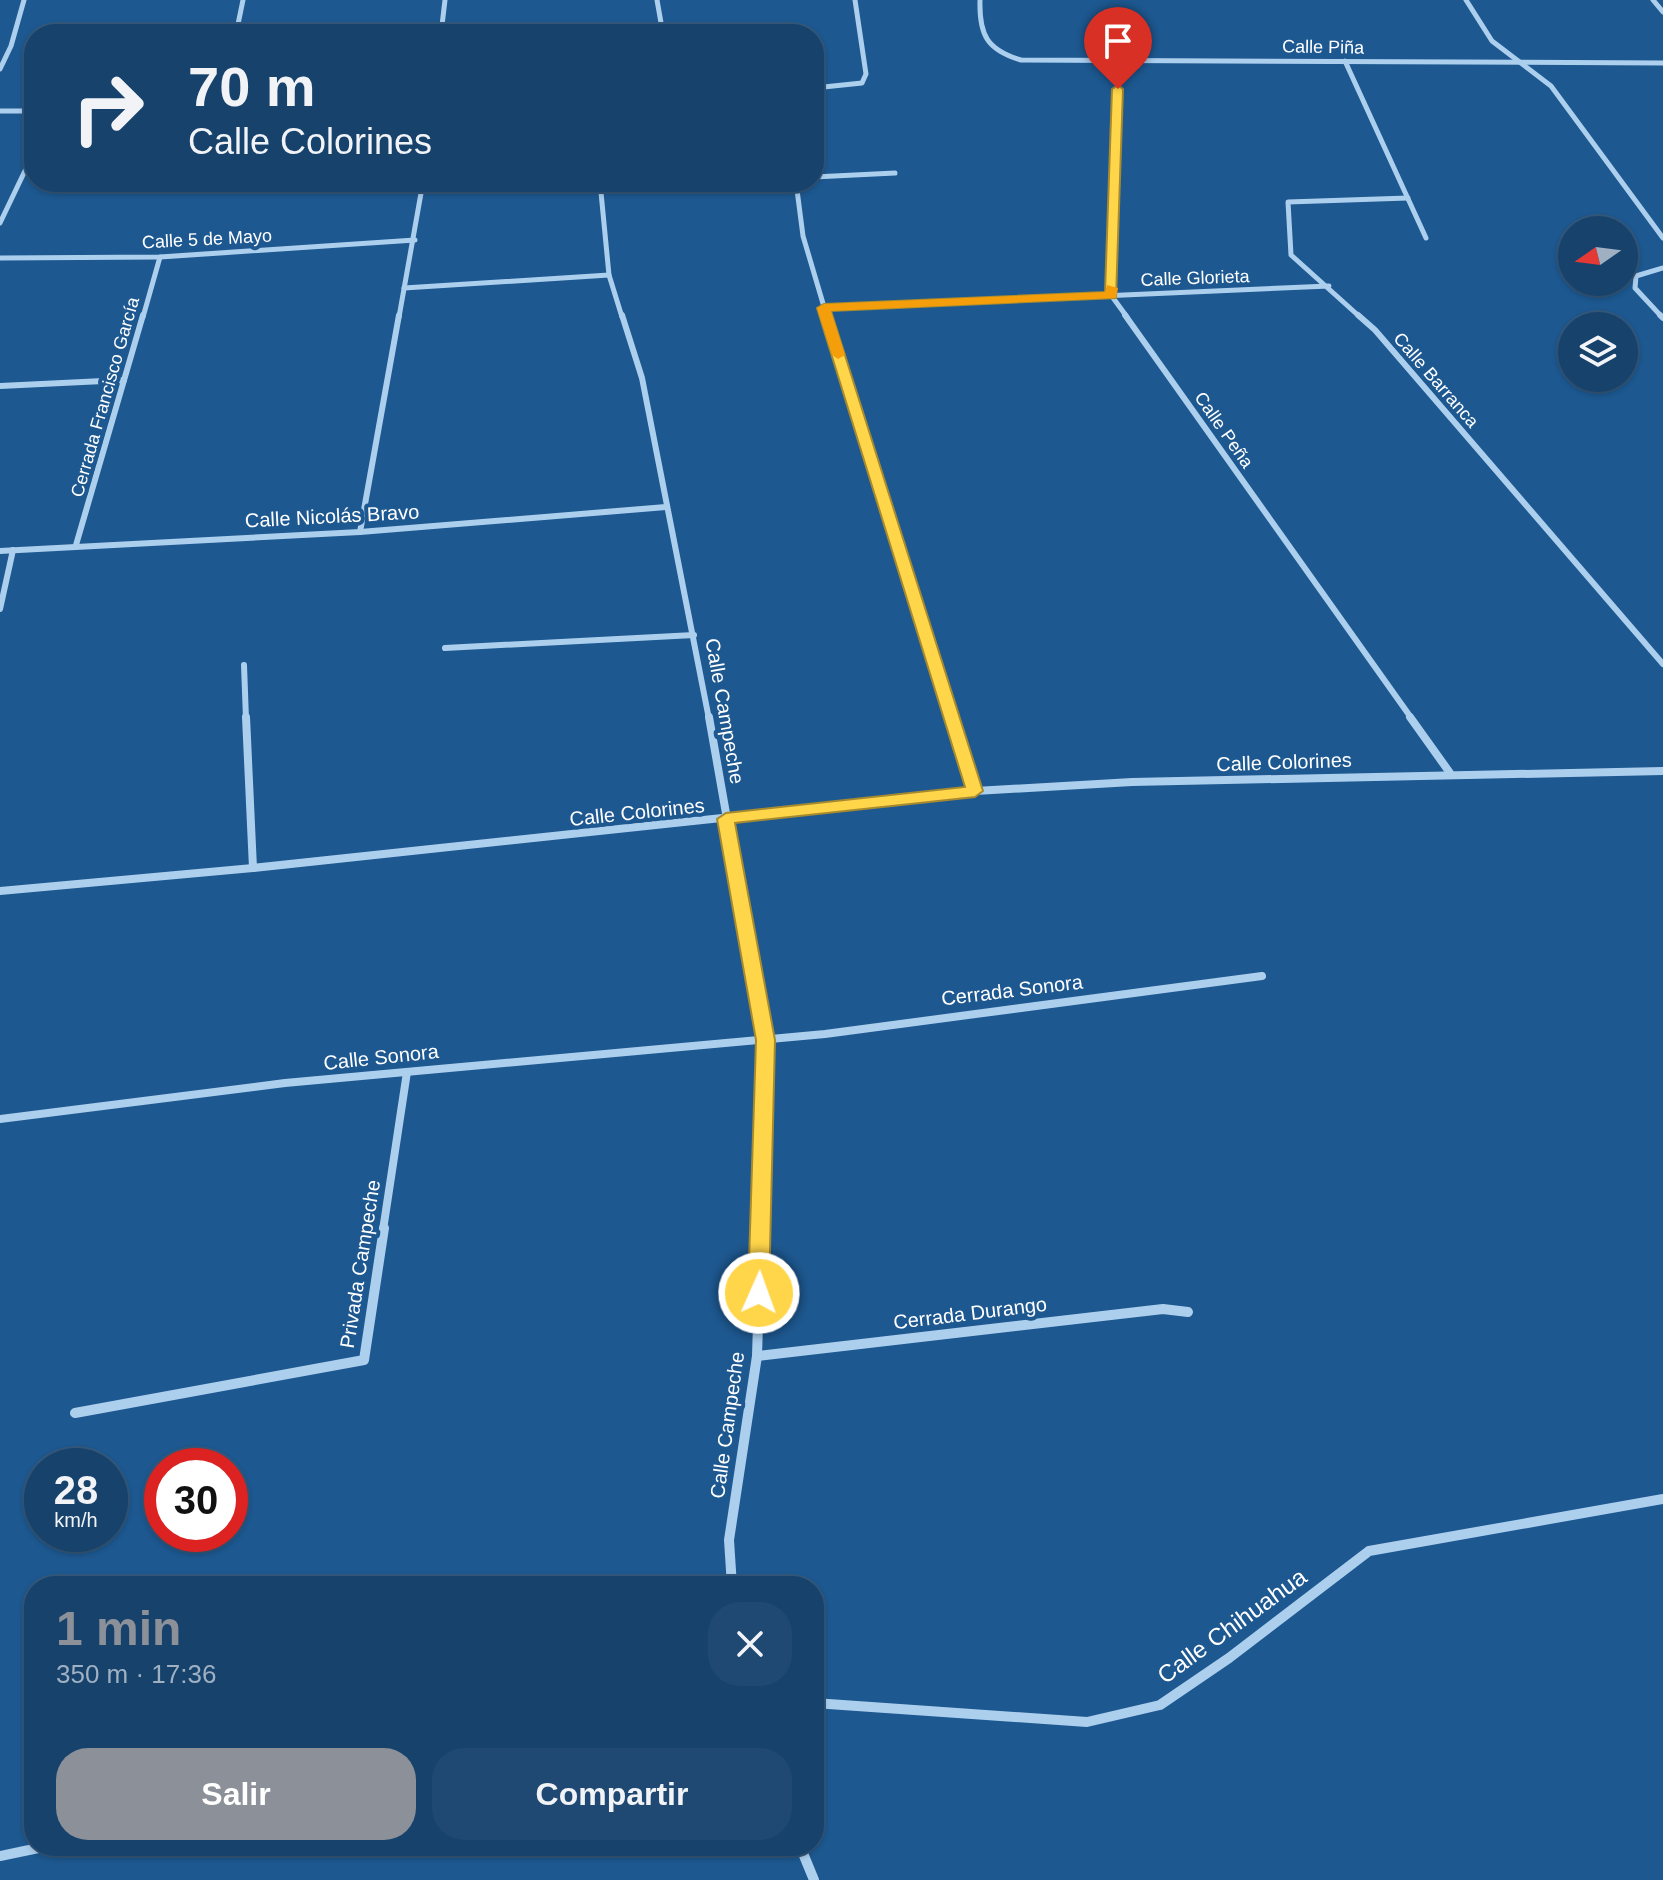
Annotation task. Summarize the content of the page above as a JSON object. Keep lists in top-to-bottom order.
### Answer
{
  "streets": {
    "street": [
      "Calle Piña",
      "Calle 5 de Mayo",
      "Calle Glorieta",
      "Calle Barranca",
      "Cerrada Francisco García",
      "Calle Peña",
      "Calle Nicolás Bravo",
      "Calle Campeche",
      "Calle Colorines",
      "Cerrada Sonora",
      "Calle Sonora",
      "Privada Campeche",
      "Cerrada Durango",
      "Calle Chihuahua"
    ]
  },
  "crossings": [
    ["Calle 5 de Mayo", "Cerrada Francisco García"],
    ["Calle Glorieta", "Calle Barranca"],
    ["Calle Glorieta", "Calle Peña"],
    ["Cerrada Francisco García", "Calle Nicolás Bravo"],
    ["Calle Peña", "Calle Colorines"],
    ["Calle Nicolás Bravo", "Calle Campeche"],
    ["Calle Campeche", "Calle Colorines"],
    ["Calle Campeche", "Cerrada Sonora"],
    ["Calle Campeche", "Calle Sonora"],
    ["Calle Campeche", "Cerrada Durango"],
    ["Cerrada Sonora", "Calle Sonora"],
    ["Calle Sonora", "Privada Campeche"]
  ],
  "north": "left",
  "page": {
    "turn": ["70 m", "Calle Colorines"],
    "speed": "28 km/h",
    "limit": "30",
    "heading": ["1 min", "350 m · 17:36"],
    "buttons": ["Salir", "Compartir"]
  }
}
